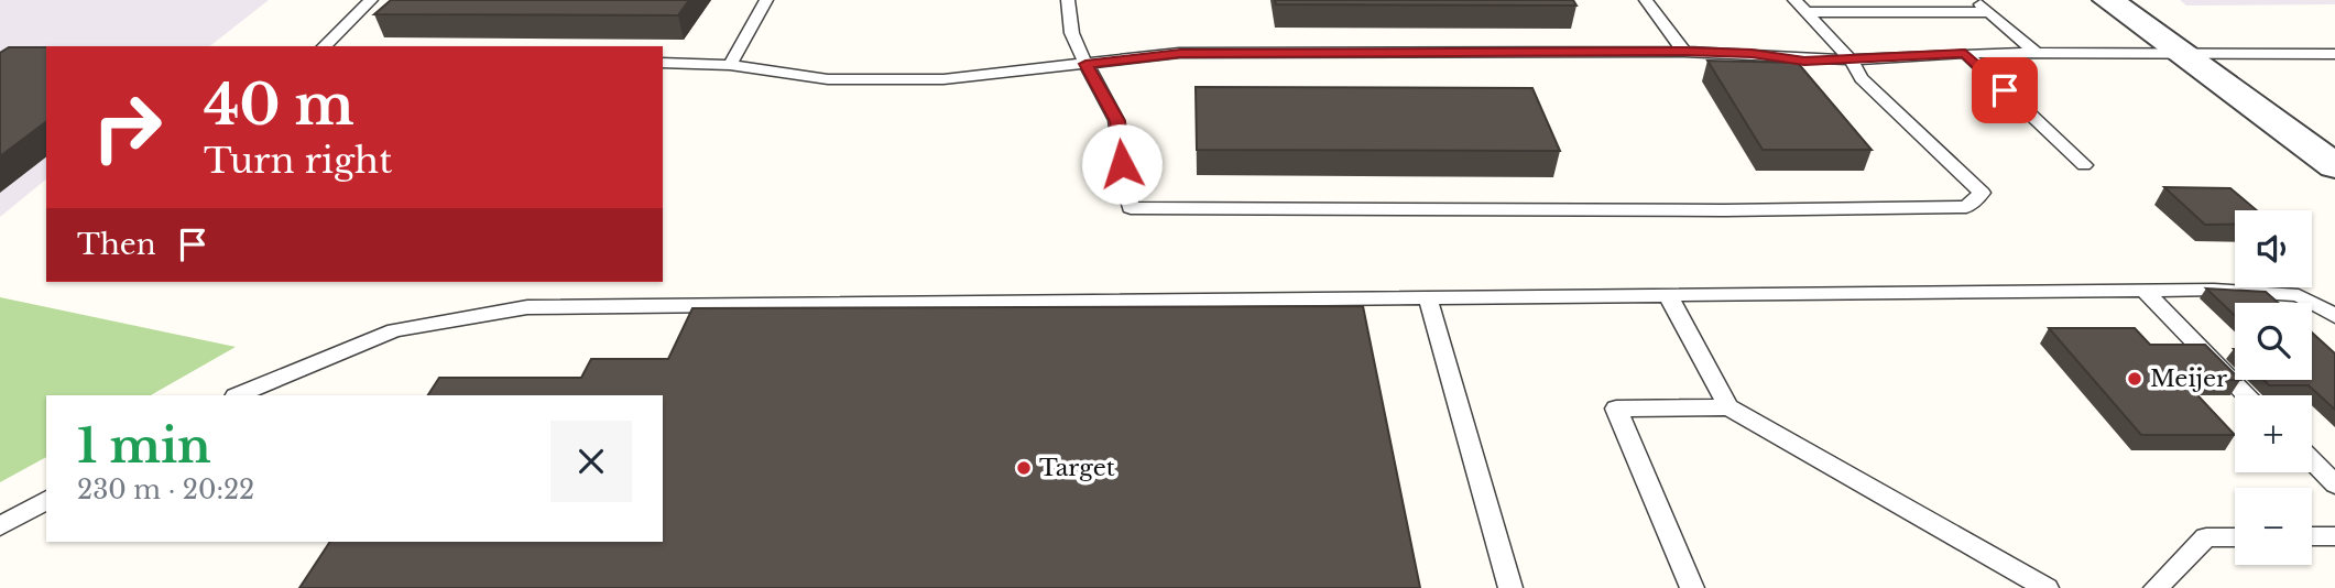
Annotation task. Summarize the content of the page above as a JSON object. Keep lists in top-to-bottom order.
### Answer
{
  "places": ["Meijer", "Target"],
  "page": {
    "turn": ["40 m", "Turn right"],
    "then": "Then",
    "map_buttons": ["+", "−"],
    "heading": ["1 min", "230 m · 20:22"]
  }
}
